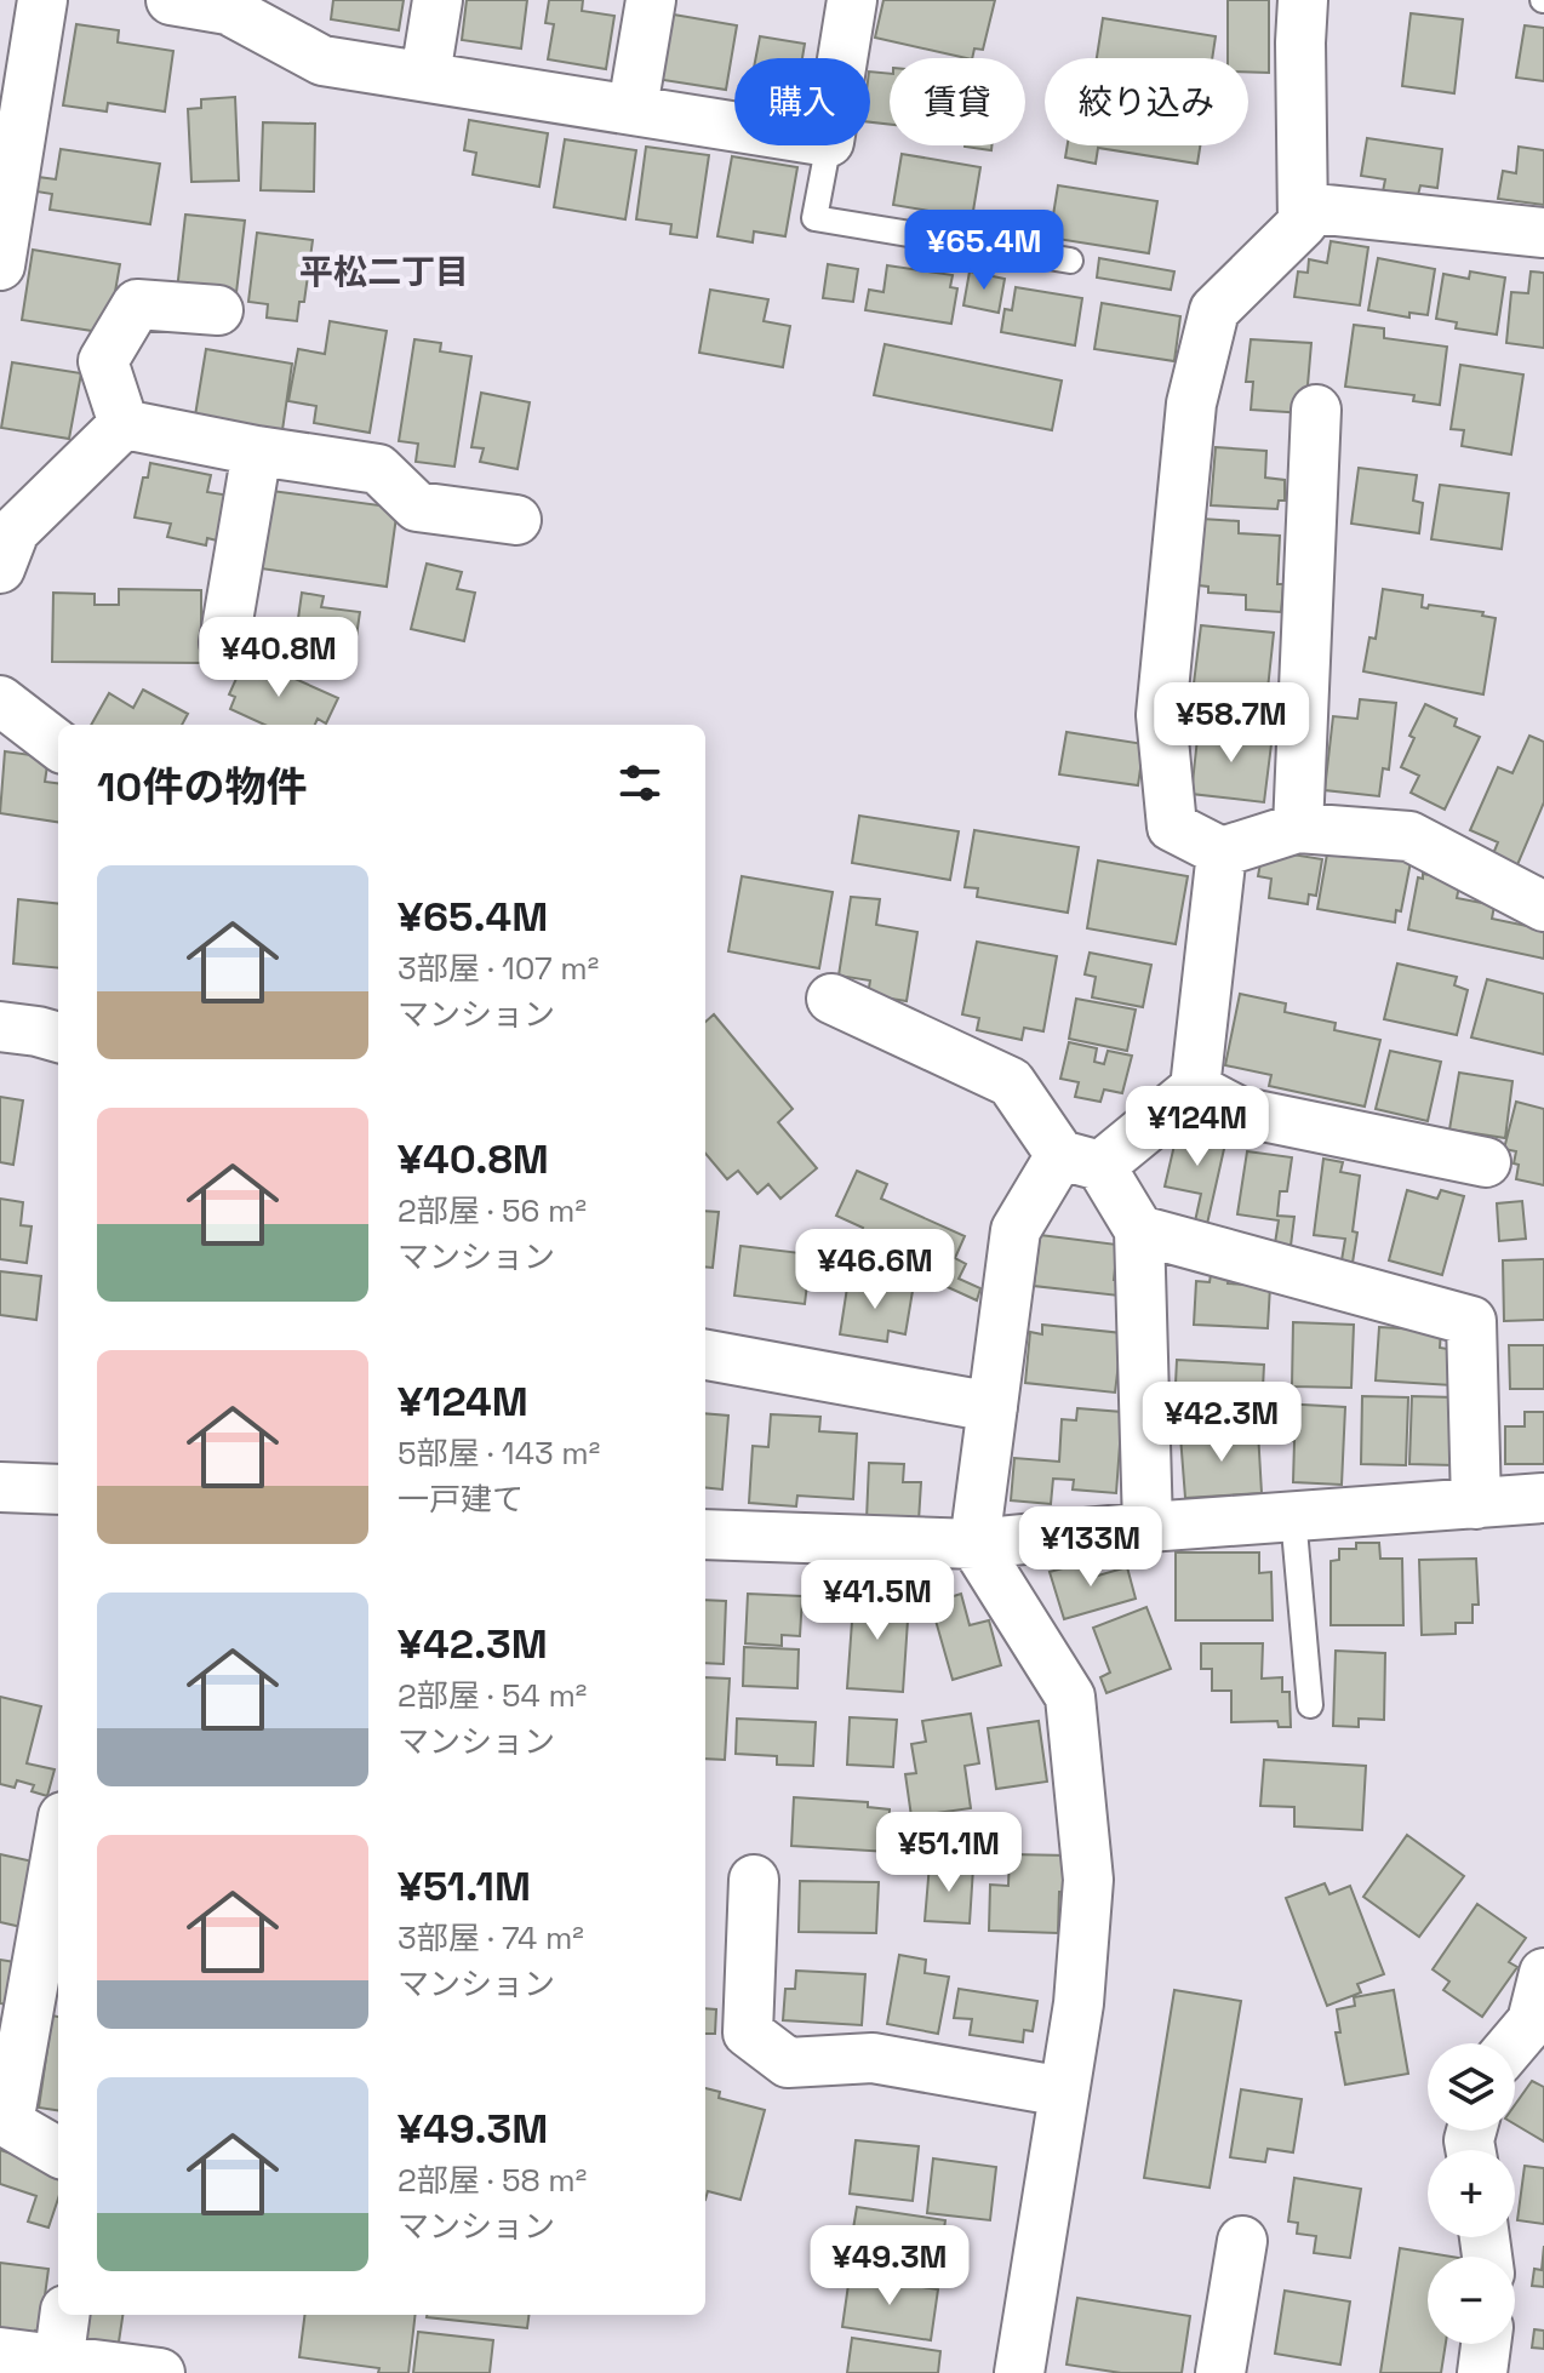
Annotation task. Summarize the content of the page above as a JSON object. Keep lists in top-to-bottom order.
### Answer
{
  "districts": ["平松二丁目"],
  "page": {
    "chip": ["購入", "賃貸", "絞り込み"],
    "price": [
      "¥65.4M",
      "¥40.8M",
      "¥58.7M",
      "¥124M",
      "¥46.6M",
      "¥42.3M",
      "¥133M",
      "¥41.5M",
      "¥51.1M",
      "¥49.3M"
    ],
    "heading": "10件の物件",
    "list": [
      {
        "name": "¥65.4M",
        "note": "3部屋 · 107 m² · マンション"
      },
      {
        "name": "¥40.8M",
        "note": "2部屋 · 56 m² · マンション"
      },
      {
        "name": "¥124M",
        "note": "5部屋 · 143 m² · 一戸建て"
      },
      {
        "name": "¥42.3M",
        "note": "2部屋 · 54 m² · マンション"
      },
      {
        "name": "¥51.1M",
        "note": "3部屋 · 74 m² · マンション"
      },
      {
        "name": "¥49.3M",
        "note": "2部屋 · 58 m² · マンション"
      }
    ],
    "map_buttons": ["+", "−"]
  }
}
